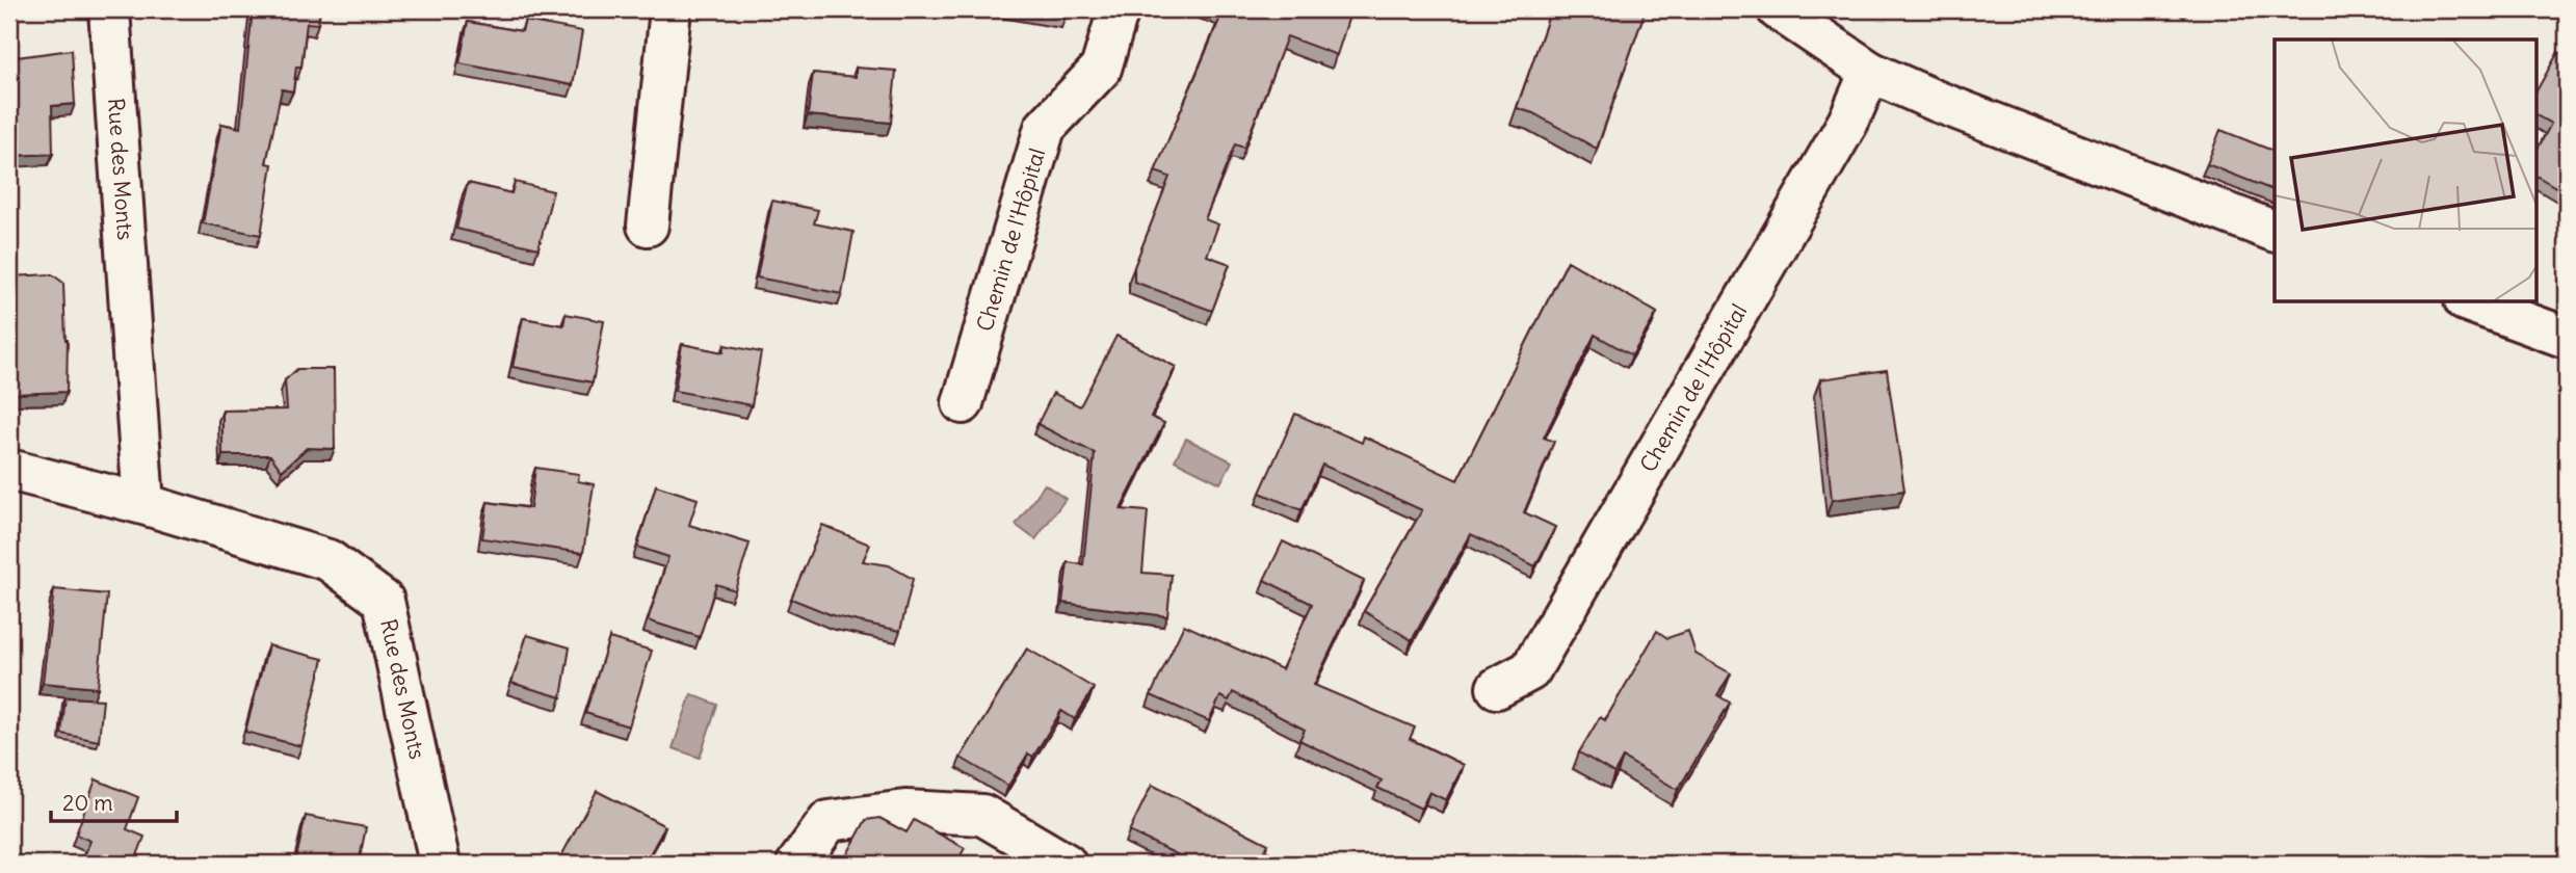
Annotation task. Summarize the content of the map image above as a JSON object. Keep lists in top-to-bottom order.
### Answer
{
  "streets": {
    "street": ["Rue des Monts", "Chemin de l'Hôpital"]
  },
  "scale_bar": "20 m"
}
